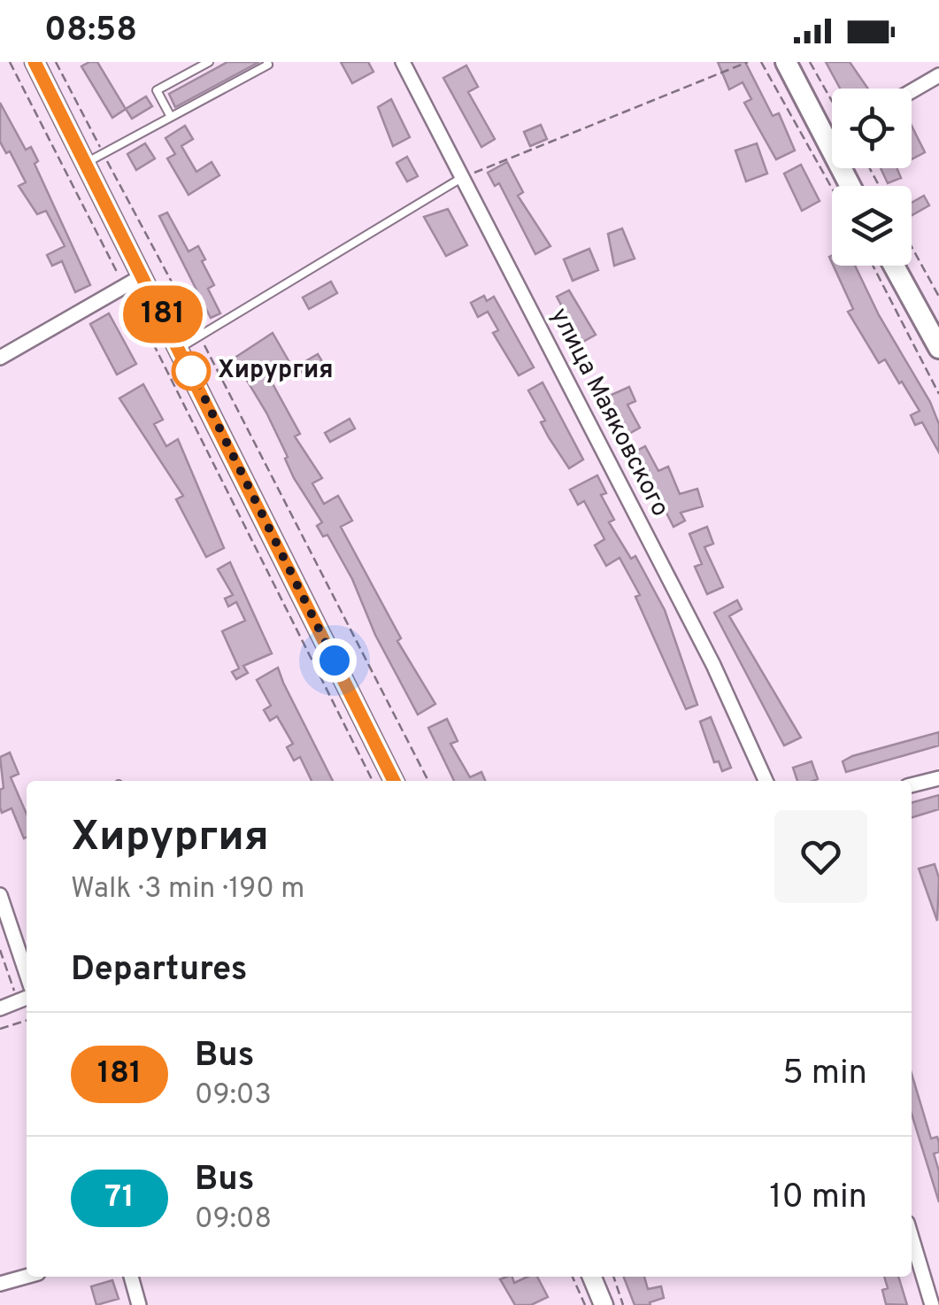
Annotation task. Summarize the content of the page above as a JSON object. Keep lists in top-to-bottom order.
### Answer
{
  "streets": {
    "street": ["улица Маяковского"]
  },
  "places": ["Хирургия"],
  "lines": ["bus line 181"],
  "page": {
    "status": "08:58",
    "on_map": "181",
    "heading": [
      ["Хирургия", "Walk · 3 min · 190 m"],
      "Departures"
    ],
    "list": [
      {
        "mark": "181",
        "name": "Bus",
        "note": "09:03",
        "value": "5 min"
      },
      {
        "mark": "71",
        "name": "Bus",
        "note": "09:08",
        "value": "10 min"
      }
    ]
  }
}
